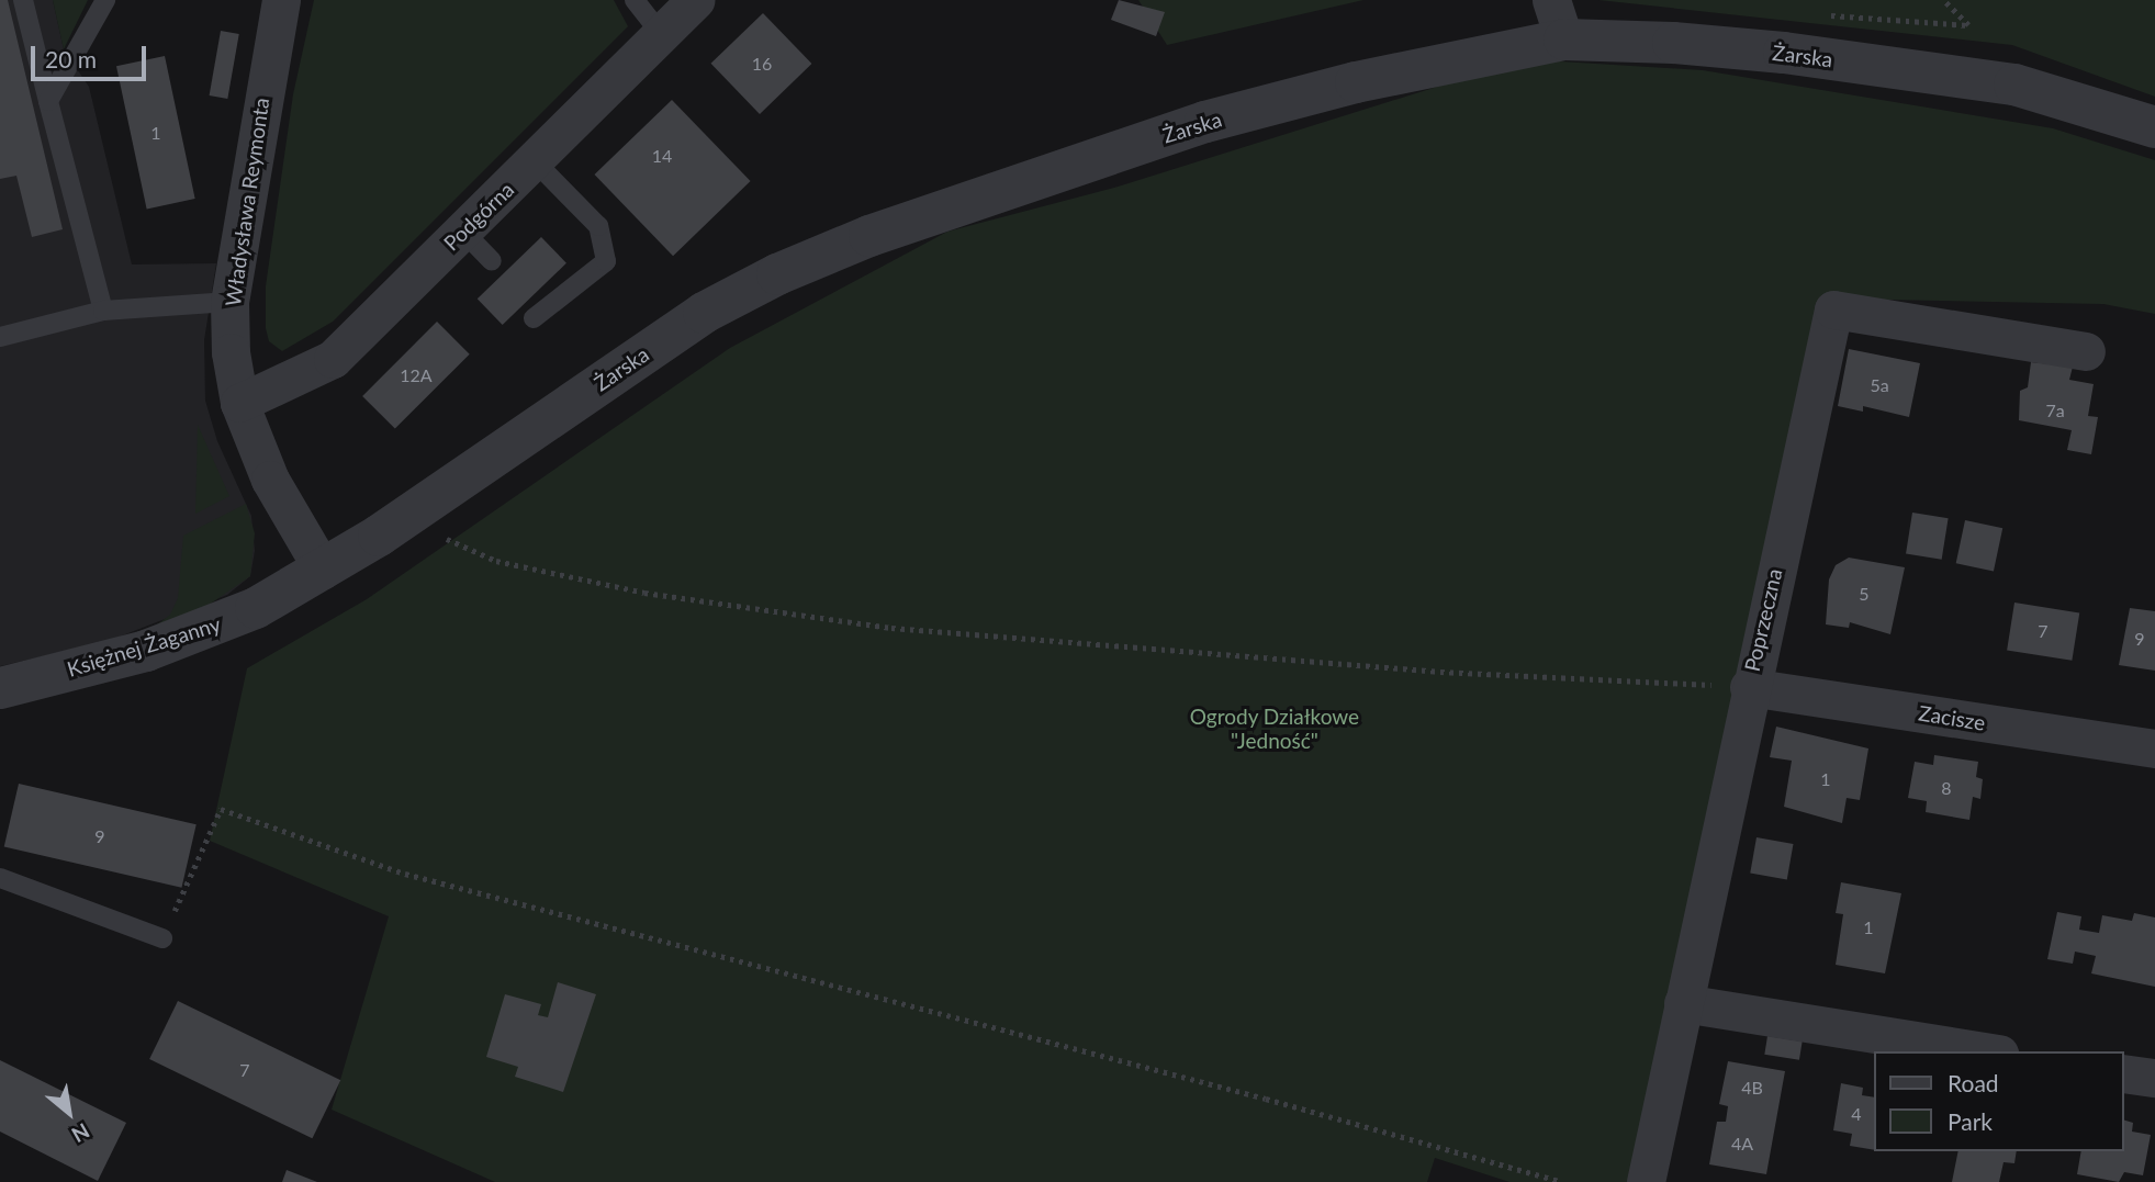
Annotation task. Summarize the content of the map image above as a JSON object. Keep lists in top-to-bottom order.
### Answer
{
  "streets": {
    "street": [
      "Żarska",
      "Władysława Reymonta",
      "Podgórna",
      "Poprzeczna",
      "Księżnej Żaganny",
      "Zacisze"
    ]
  },
  "crossings": [
    ["Żarska", "Władysława Reymonta"],
    ["Żarska", "Księżnej Żaganny"],
    ["Władysława Reymonta", "Podgórna"],
    ["Władysława Reymonta", "Księżnej Żaganny"],
    ["Poprzeczna", "Zacisze"]
  ],
  "parks": ["Ogrody Działkowe \"Jedność\""],
  "house_numbers": [
    "16",
    "1",
    "14",
    "12A",
    "5a",
    "7a",
    "5",
    "7",
    "9",
    "1",
    "8",
    "9",
    "1",
    "7",
    "4B",
    "4",
    "4A"
  ],
  "legend": ["Road", "Park"],
  "scale_bar": "20 m",
  "north": "bottom right"
}
